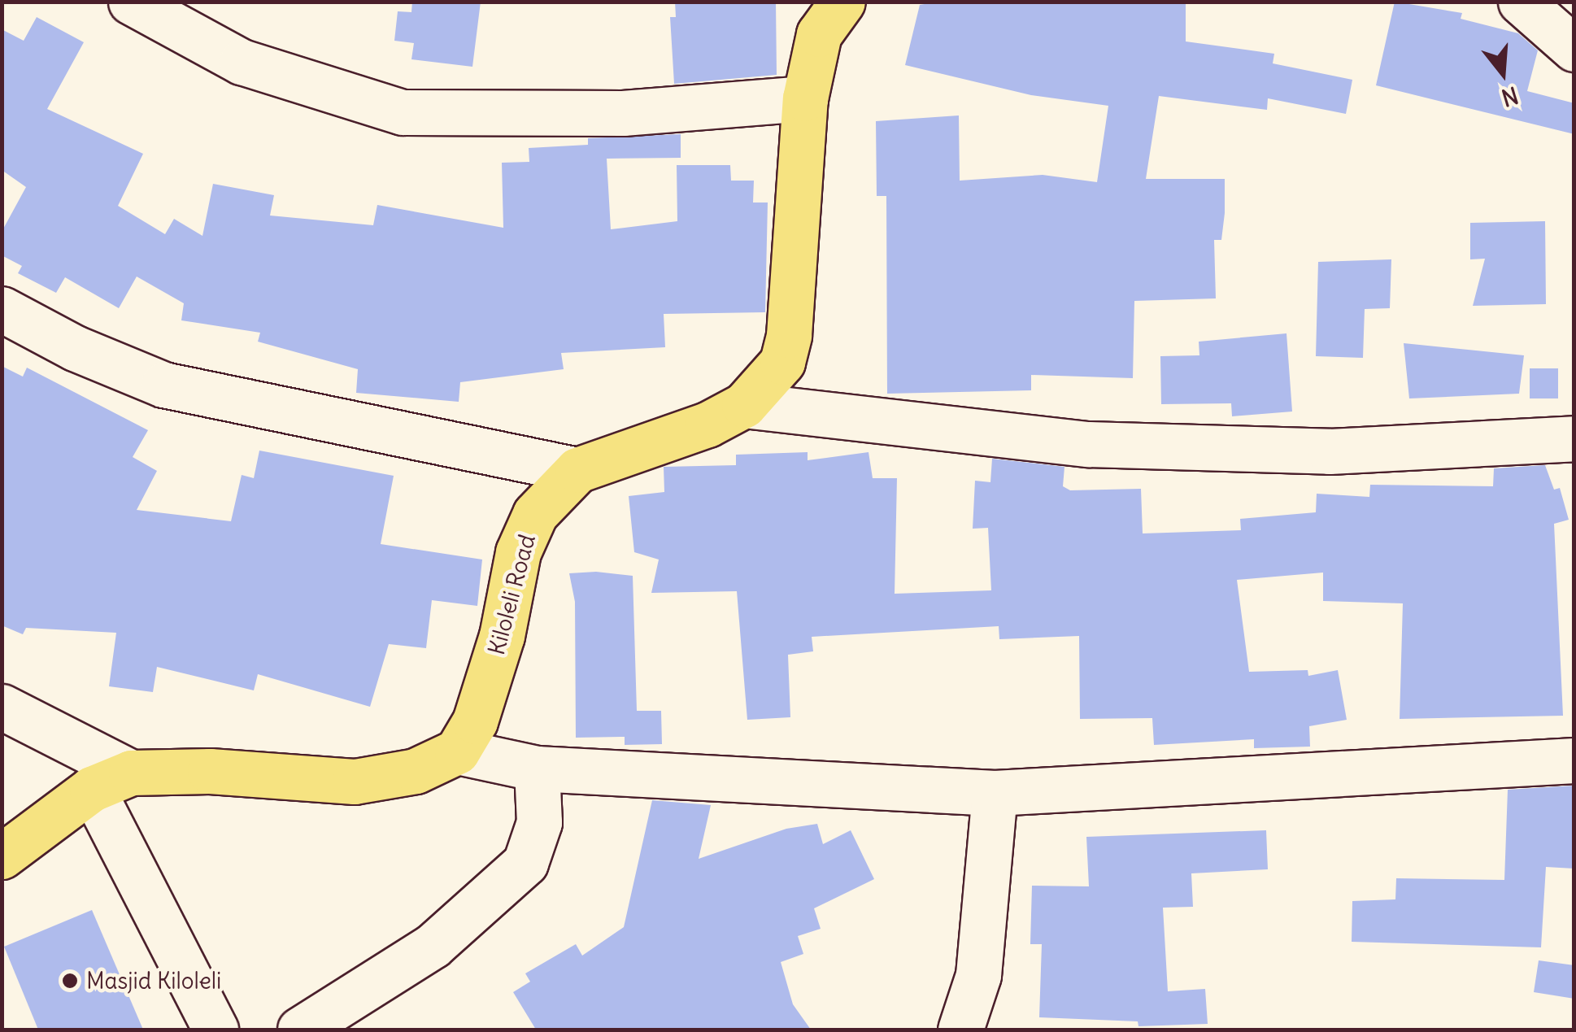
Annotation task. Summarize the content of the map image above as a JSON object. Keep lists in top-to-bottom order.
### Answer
{
  "streets": {
    "main road": ["Kiloleli Road"]
  },
  "places": ["Masjid Kiloleli"],
  "north": "bottom"
}
